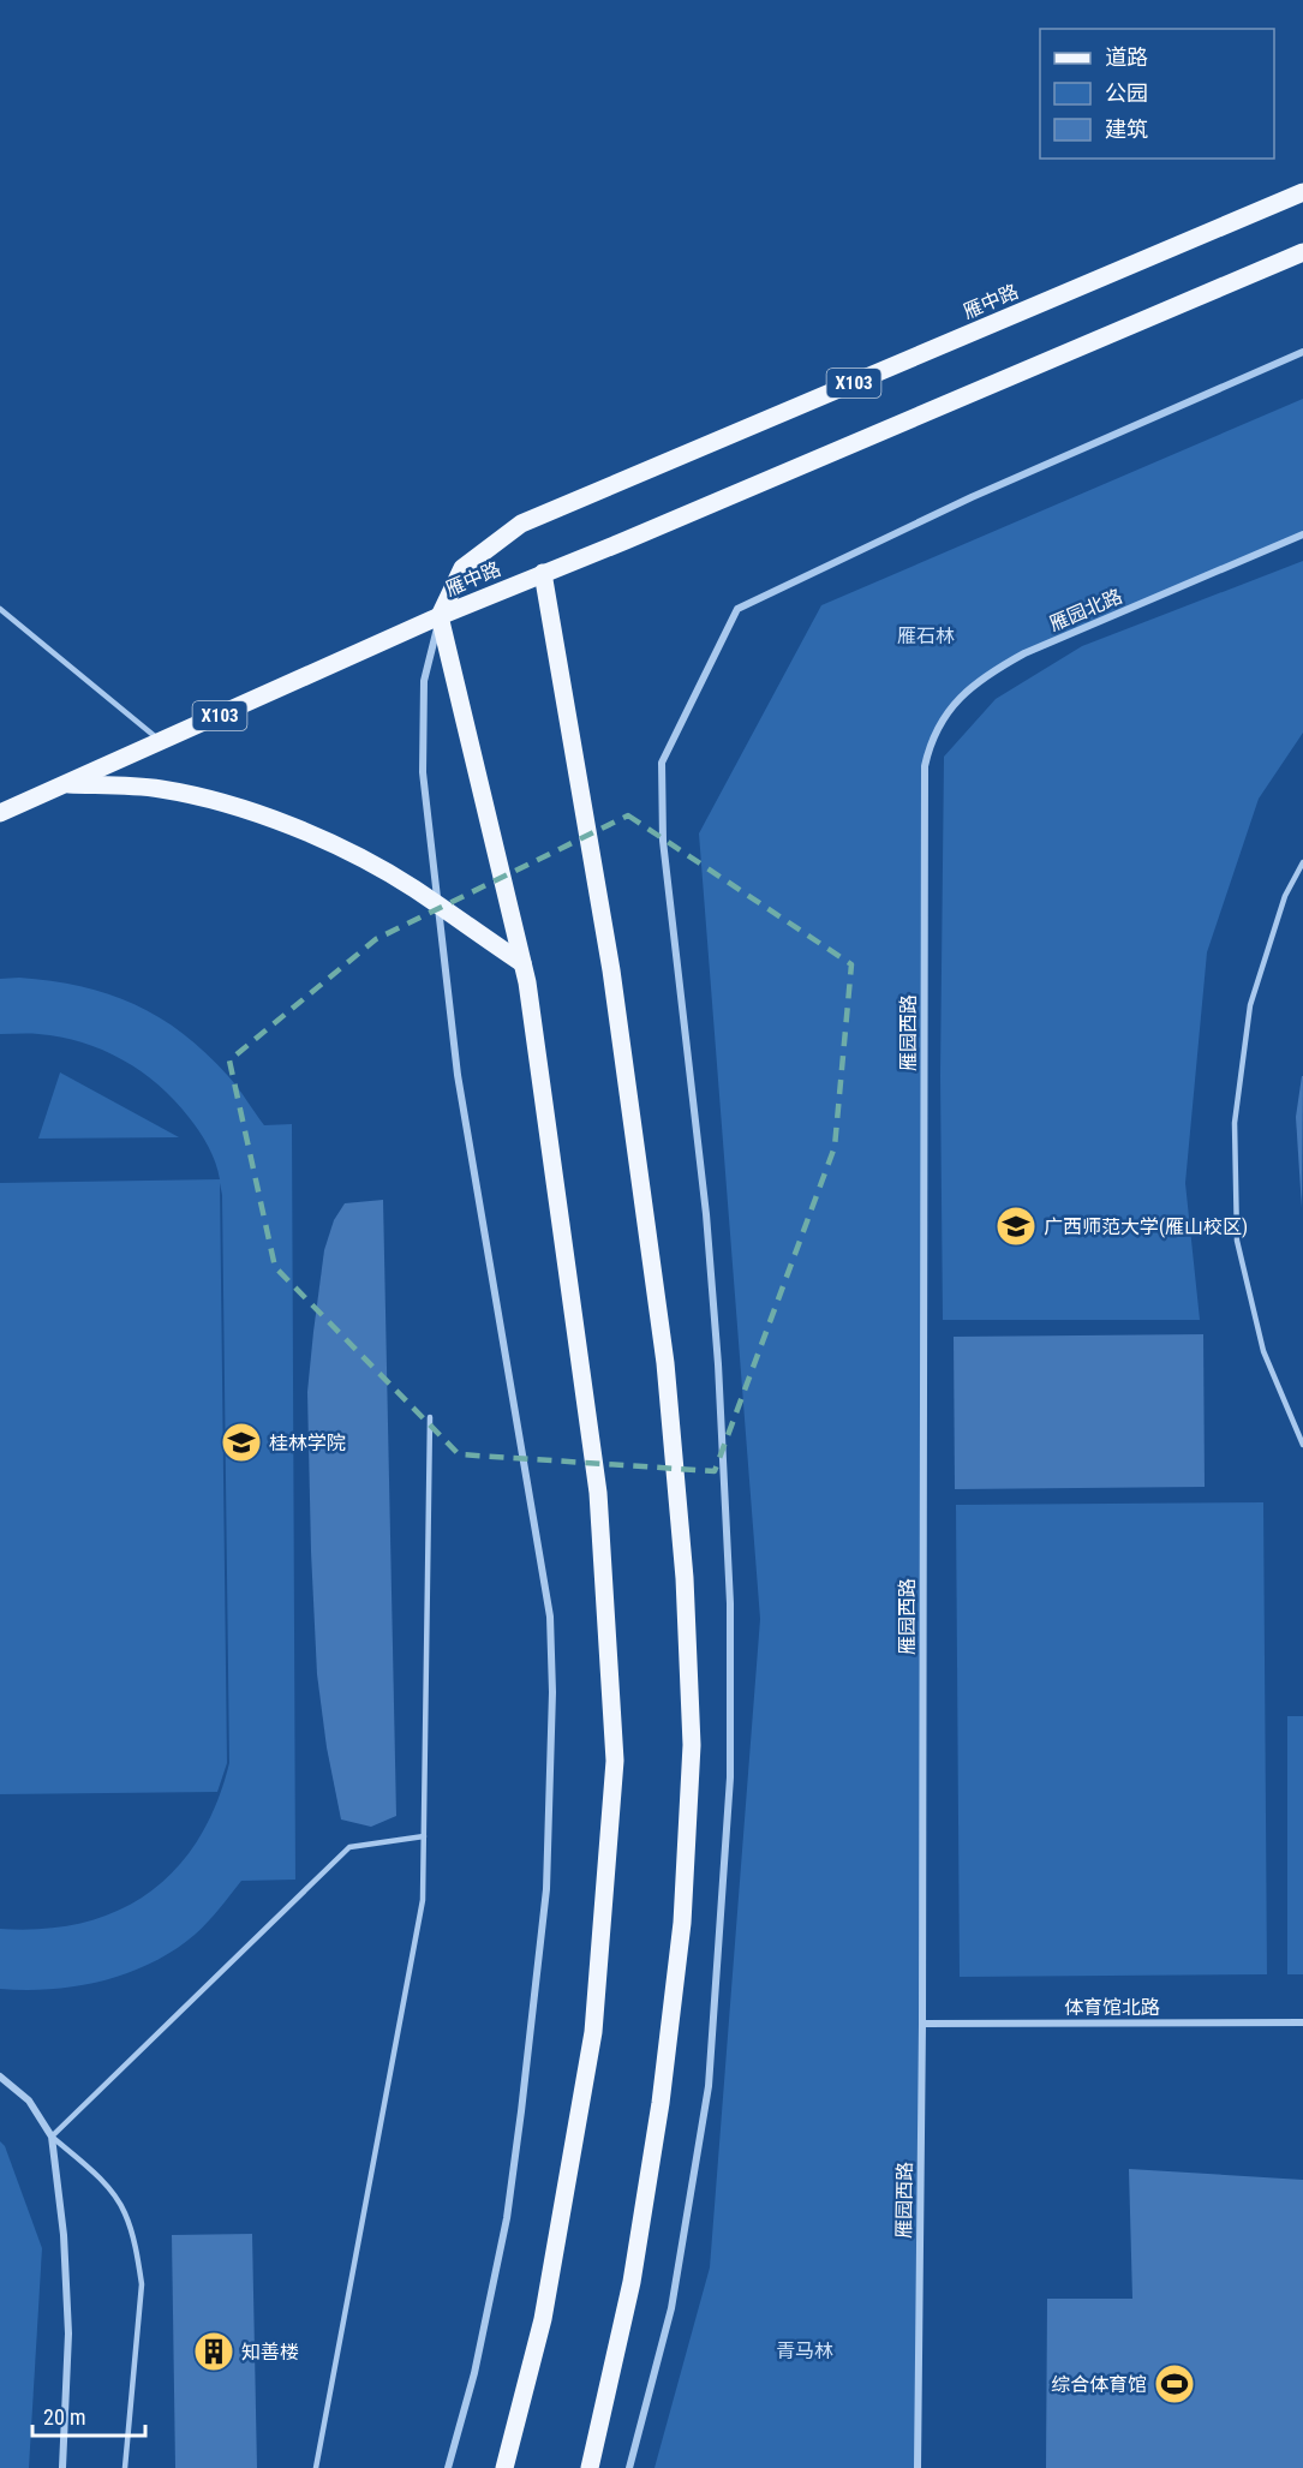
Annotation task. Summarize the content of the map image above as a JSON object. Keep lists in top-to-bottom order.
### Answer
{
  "streets": {
    "main road": ["雁中路", "X103"],
    "street": ["雁园北路", "雁园西路", "体育馆北路"]
  },
  "crossings": [
    ["雁中路", "X103"],
    ["雁园北路", "雁园西路"],
    ["雁园西路", "体育馆北路"]
  ],
  "parks": ["雁石林", "青马林"],
  "places": {
    "school or university": ["广西师范大学(雁山校区)", "桂林学院"],
    "building": ["知善楼"],
    "sports": ["综合体育馆"]
  },
  "legend": ["道路", "公园", "建筑"],
  "scale_bar": "20 m"
}
